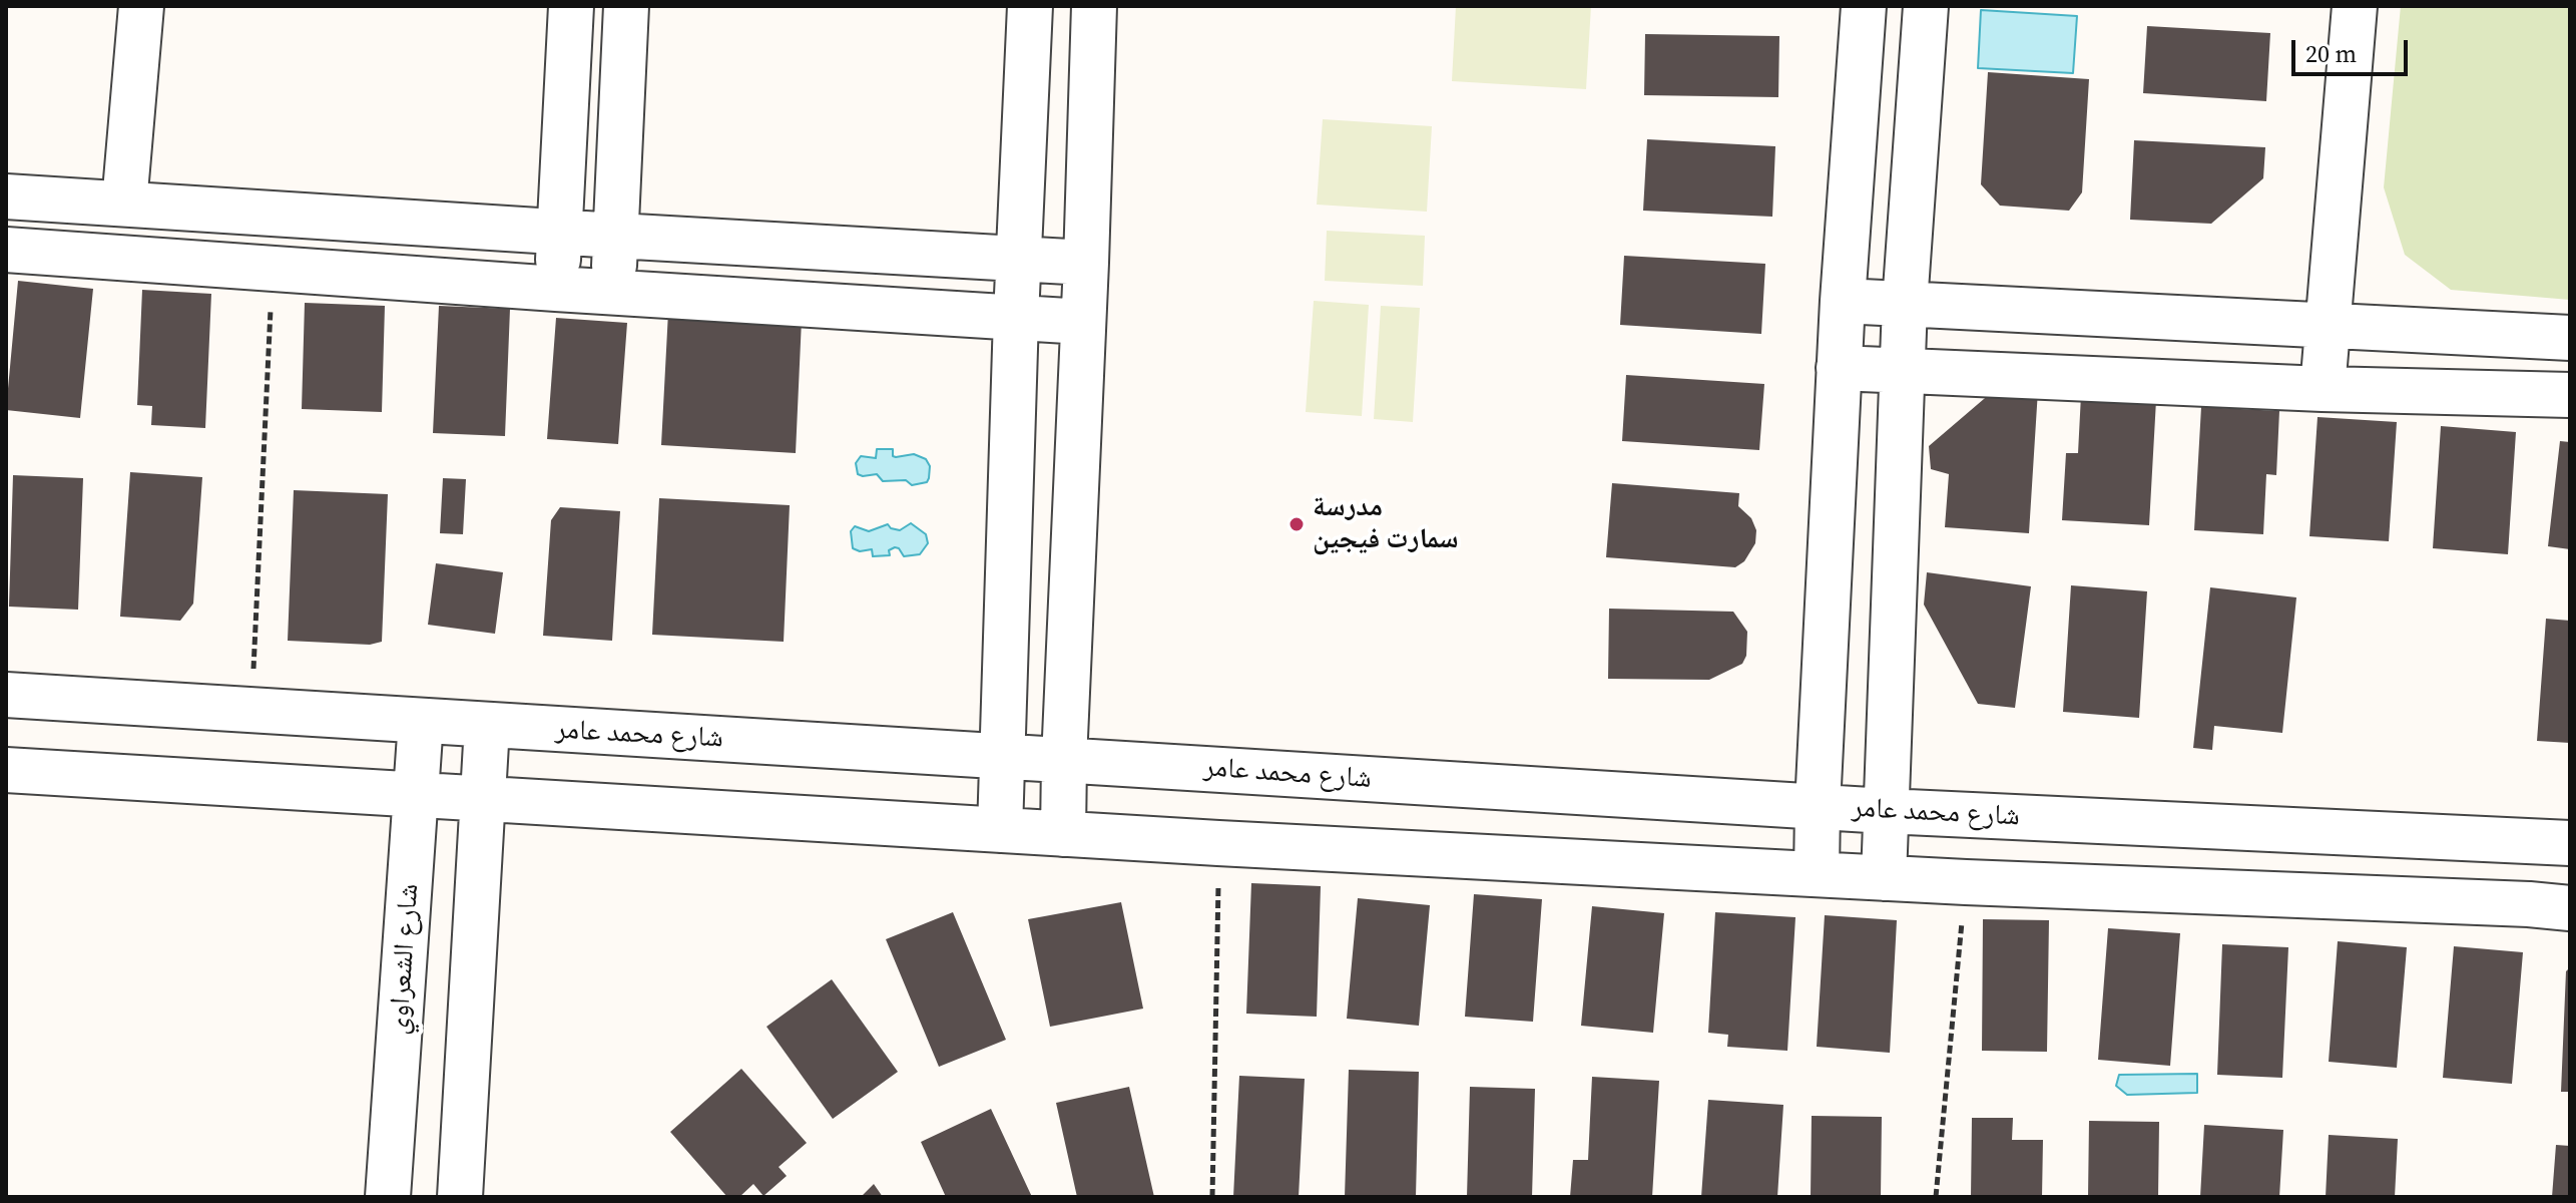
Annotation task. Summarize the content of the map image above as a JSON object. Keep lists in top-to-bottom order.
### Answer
{
  "streets": {
    "street": ["شارع محمد عامر", "شارع الشعراوي"]
  },
  "crossings": [
    ["شارع محمد عامر", "شارع الشعراوي"]
  ],
  "places": ["مدرسة سمارت فيجين"],
  "scale_bar": "20 m"
}
